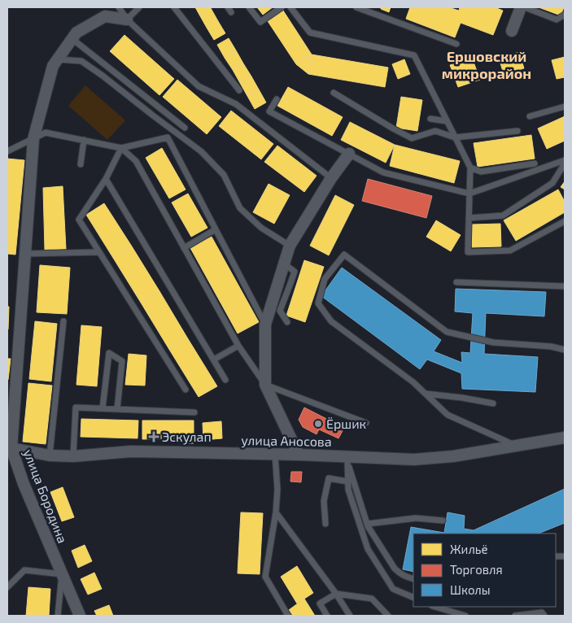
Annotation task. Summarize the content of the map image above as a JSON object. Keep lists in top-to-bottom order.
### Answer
{
  "streets": {
    "street": ["улица Аносова", "улица Бородина"]
  },
  "crossings": [
    ["улица Аносова", "улица Бородина"]
  ],
  "districts": ["Ершовский микрорайон"],
  "places": {
    "other": ["Ёршик"],
    "health": ["Эскулап"]
  },
  "legend": ["Жильё", "Торговля", "Школы"]
}
